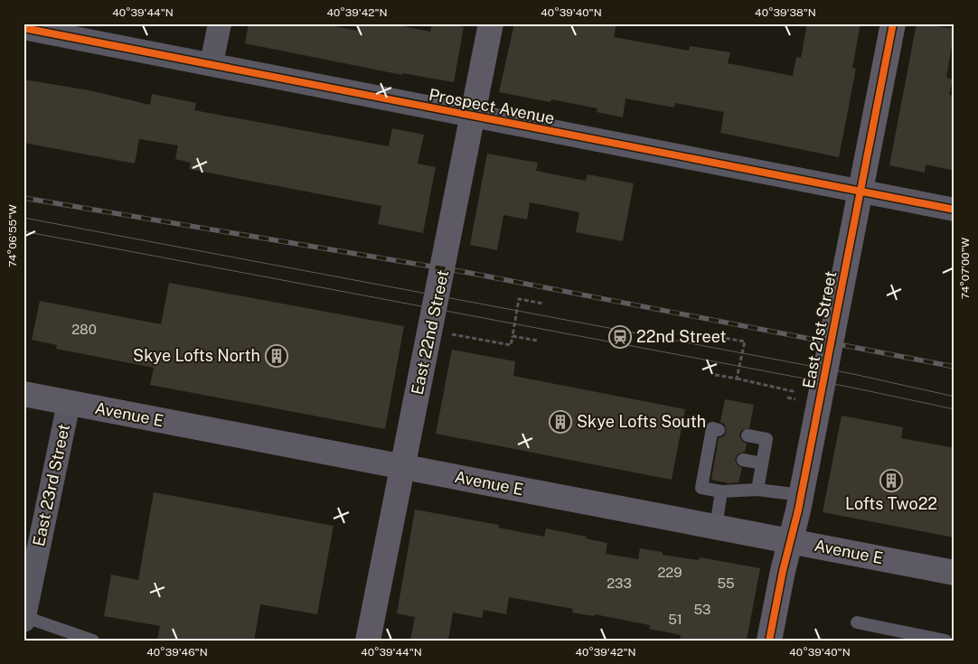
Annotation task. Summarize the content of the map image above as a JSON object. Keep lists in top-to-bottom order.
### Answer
{
  "streets": {
    "street": [
      "Prospect Avenue",
      "East 21st Street",
      "East 22nd Street",
      "Avenue E",
      "East 23rd Street"
    ]
  },
  "crossings": [
    ["Prospect Avenue", "East 21st Street"],
    ["Prospect Avenue", "East 22nd Street"],
    ["East 21st Street", "Avenue E"],
    ["East 22nd Street", "Avenue E"],
    ["Avenue E", "East 23rd Street"]
  ],
  "places": {
    "station": ["22nd Street"],
    "building": ["Skye Lofts North", "Skye Lofts South", "Lofts Two22"]
  },
  "house_numbers": [
    "280",
    "229",
    "233",
    "55",
    "53",
    "51"
  ],
  "coordinates": [
    "40°39'44\"N",
    "40°39'42\"N",
    "40°39'40\"N",
    "40°39'38\"N",
    "74°06'55\"W",
    "74°07'00\"W",
    "40°39'46\"N"
  ]
}
